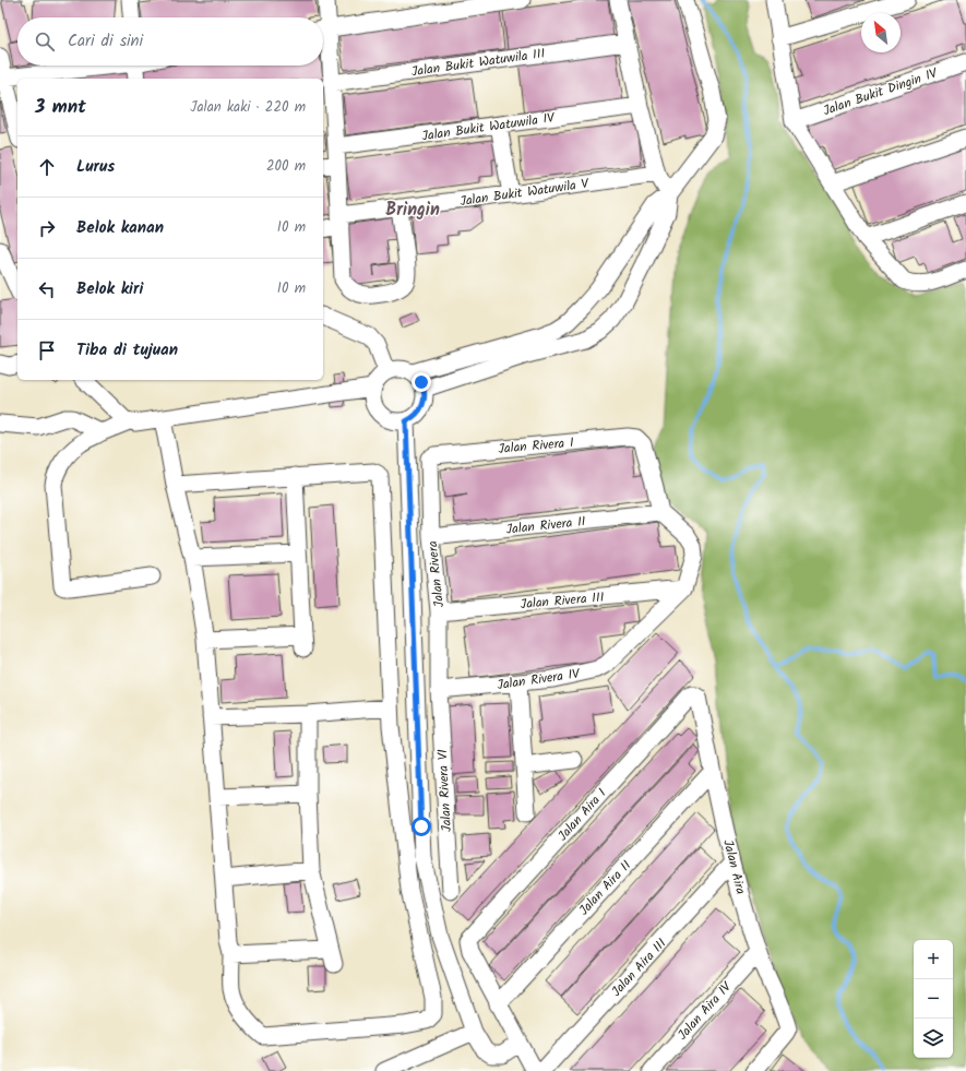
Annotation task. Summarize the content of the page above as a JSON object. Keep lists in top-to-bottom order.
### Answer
{
  "streets": {
    "street": [
      "Jalan Bukit Watuwila III",
      "Jalan Bukit Dingin IV",
      "Jalan Bukit Watuwila IV",
      "Jalan Bukit Watuwila V",
      "Jalan Rivera I",
      "Jalan Rivera II",
      "Jalan Rivera",
      "Jalan Rivera III",
      "Jalan Rivera IV",
      "Jalan Rivera VI",
      "Jalan Aira I",
      "Jalan Aira",
      "Jalan Aira II",
      "Jalan Aira III",
      "Jalan Aira IV"
    ]
  },
  "crossings": [
    ["Jalan Rivera I", "Jalan Rivera II"],
    ["Jalan Rivera I", "Jalan Rivera"],
    ["Jalan Rivera II", "Jalan Rivera"],
    ["Jalan Rivera", "Jalan Rivera III"],
    ["Jalan Rivera", "Jalan Rivera IV"],
    ["Jalan Rivera", "Jalan Rivera VI"],
    ["Jalan Rivera III", "Jalan Rivera IV"],
    ["Jalan Rivera IV", "Jalan Rivera VI"],
    ["Jalan Aira I", "Jalan Aira"],
    ["Jalan Aira I", "Jalan Aira II"],
    ["Jalan Aira", "Jalan Aira II"],
    ["Jalan Aira", "Jalan Aira III"],
    ["Jalan Aira", "Jalan Aira IV"]
  ],
  "districts": ["Bringin"],
  "north": "top left",
  "page": {
    "search": "Cari di sini",
    "heading": ["3 mnt", "Jalan kaki · 220 m"],
    "list": [
      ["Lurus", "200 m"],
      ["Belok kanan", "10 m"],
      ["Belok kiri", "10 m"],
      "Tiba di tujuan"
    ],
    "map_buttons": ["+", "−"]
  }
}
